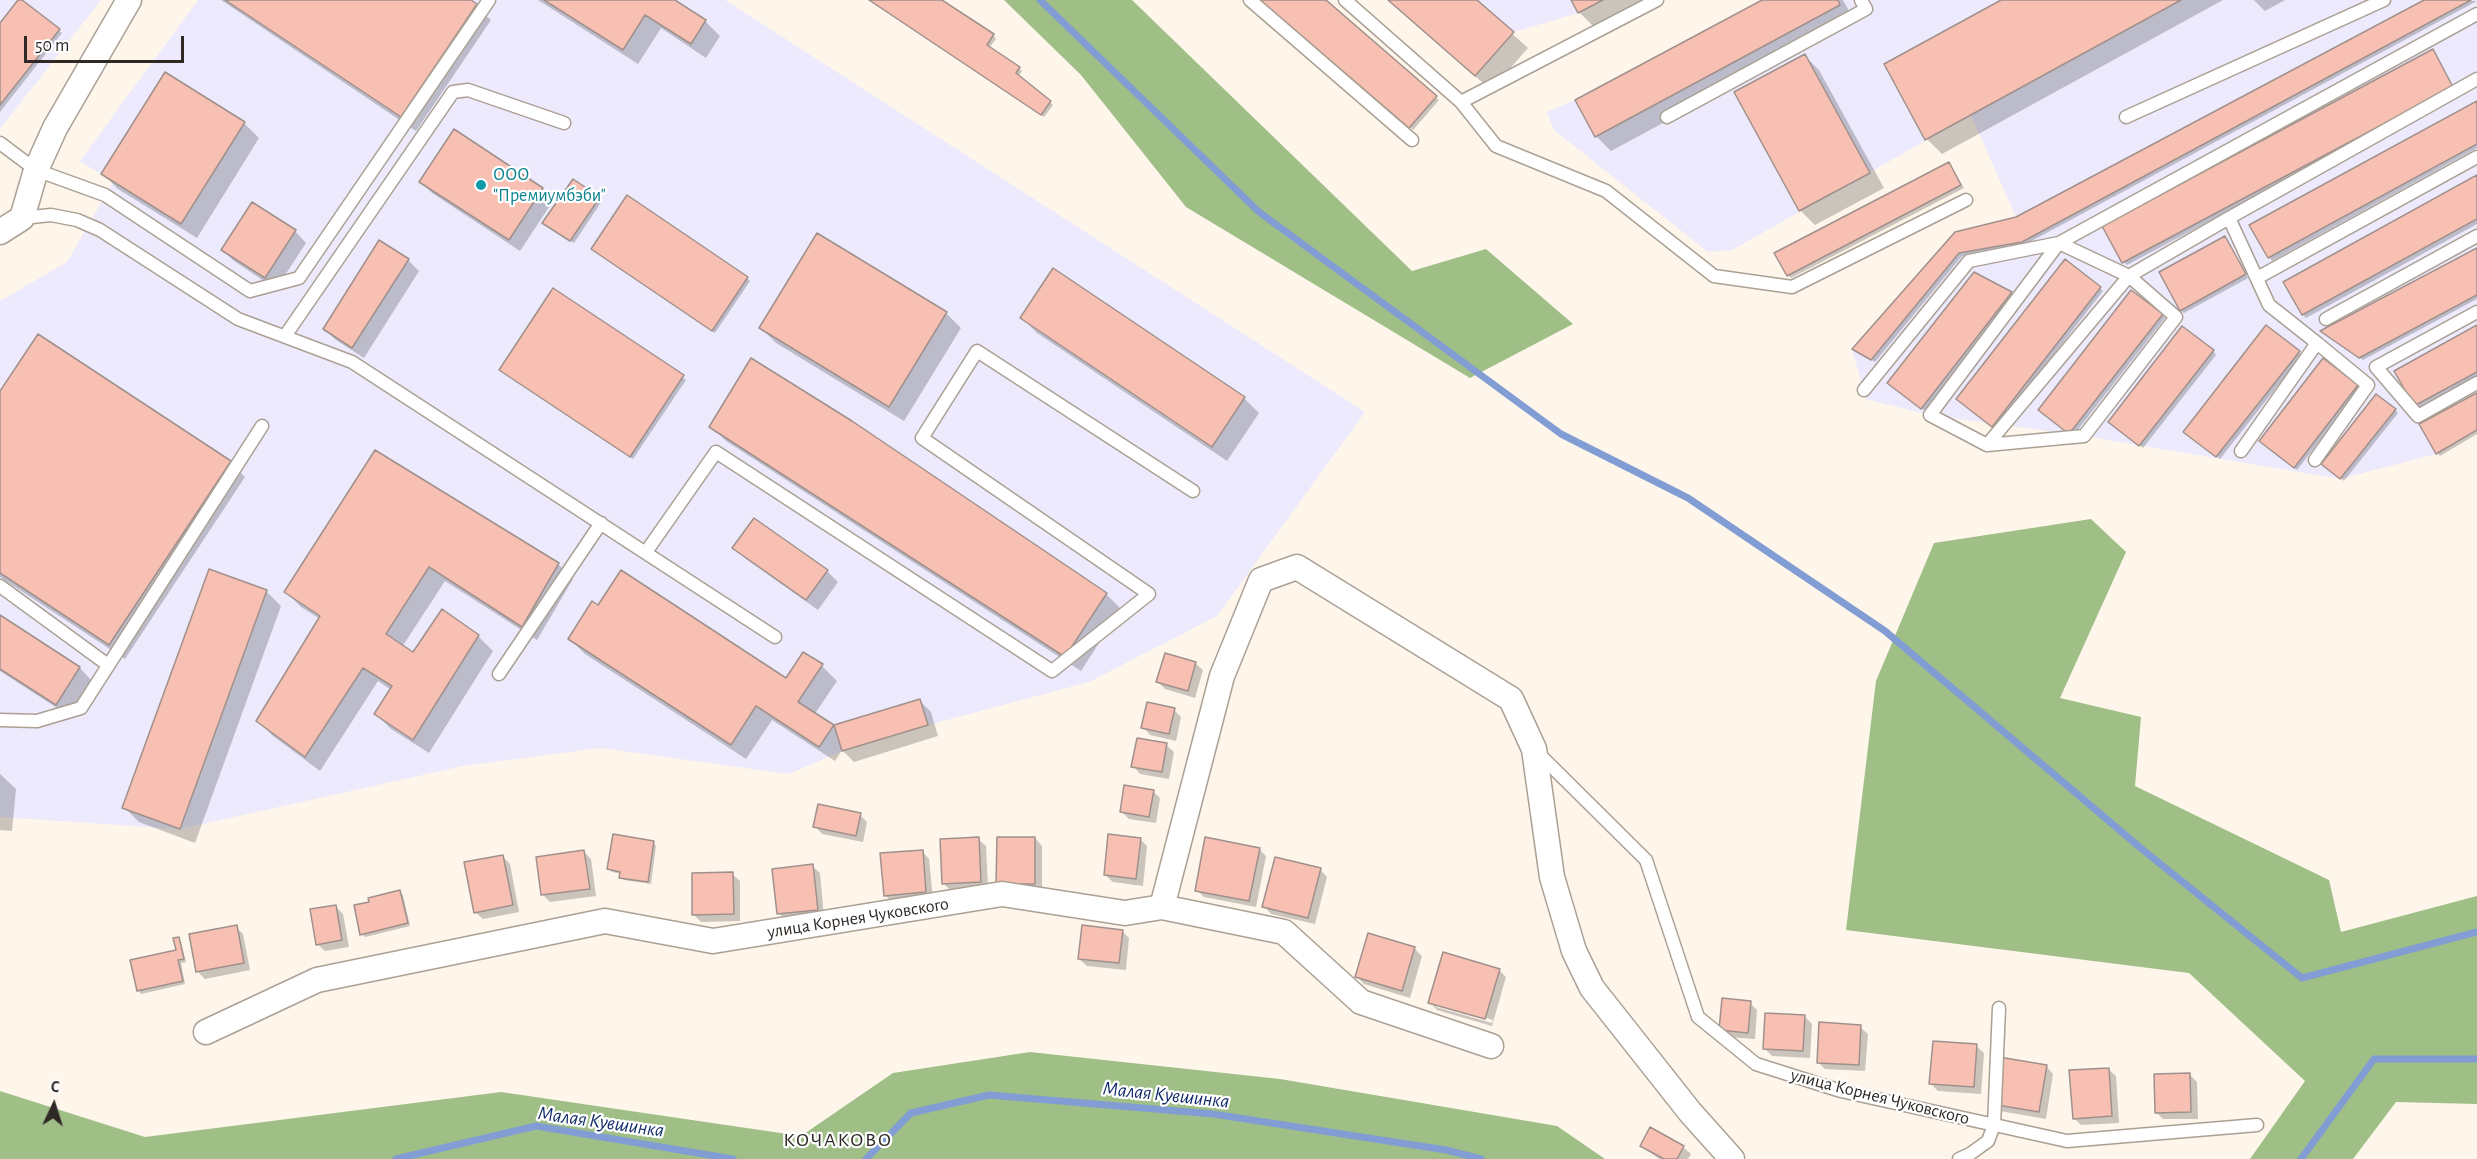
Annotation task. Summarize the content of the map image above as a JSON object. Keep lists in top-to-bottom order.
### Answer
{
  "streets": {
    "street": ["улица Корнея Чуковского"]
  },
  "districts": ["КОЧАКОВО"],
  "water": ["Малая Кувшинка"],
  "places": ["ООО \"Премиумбэби\""],
  "scale_bar": "50 m",
  "north": "top"
}
